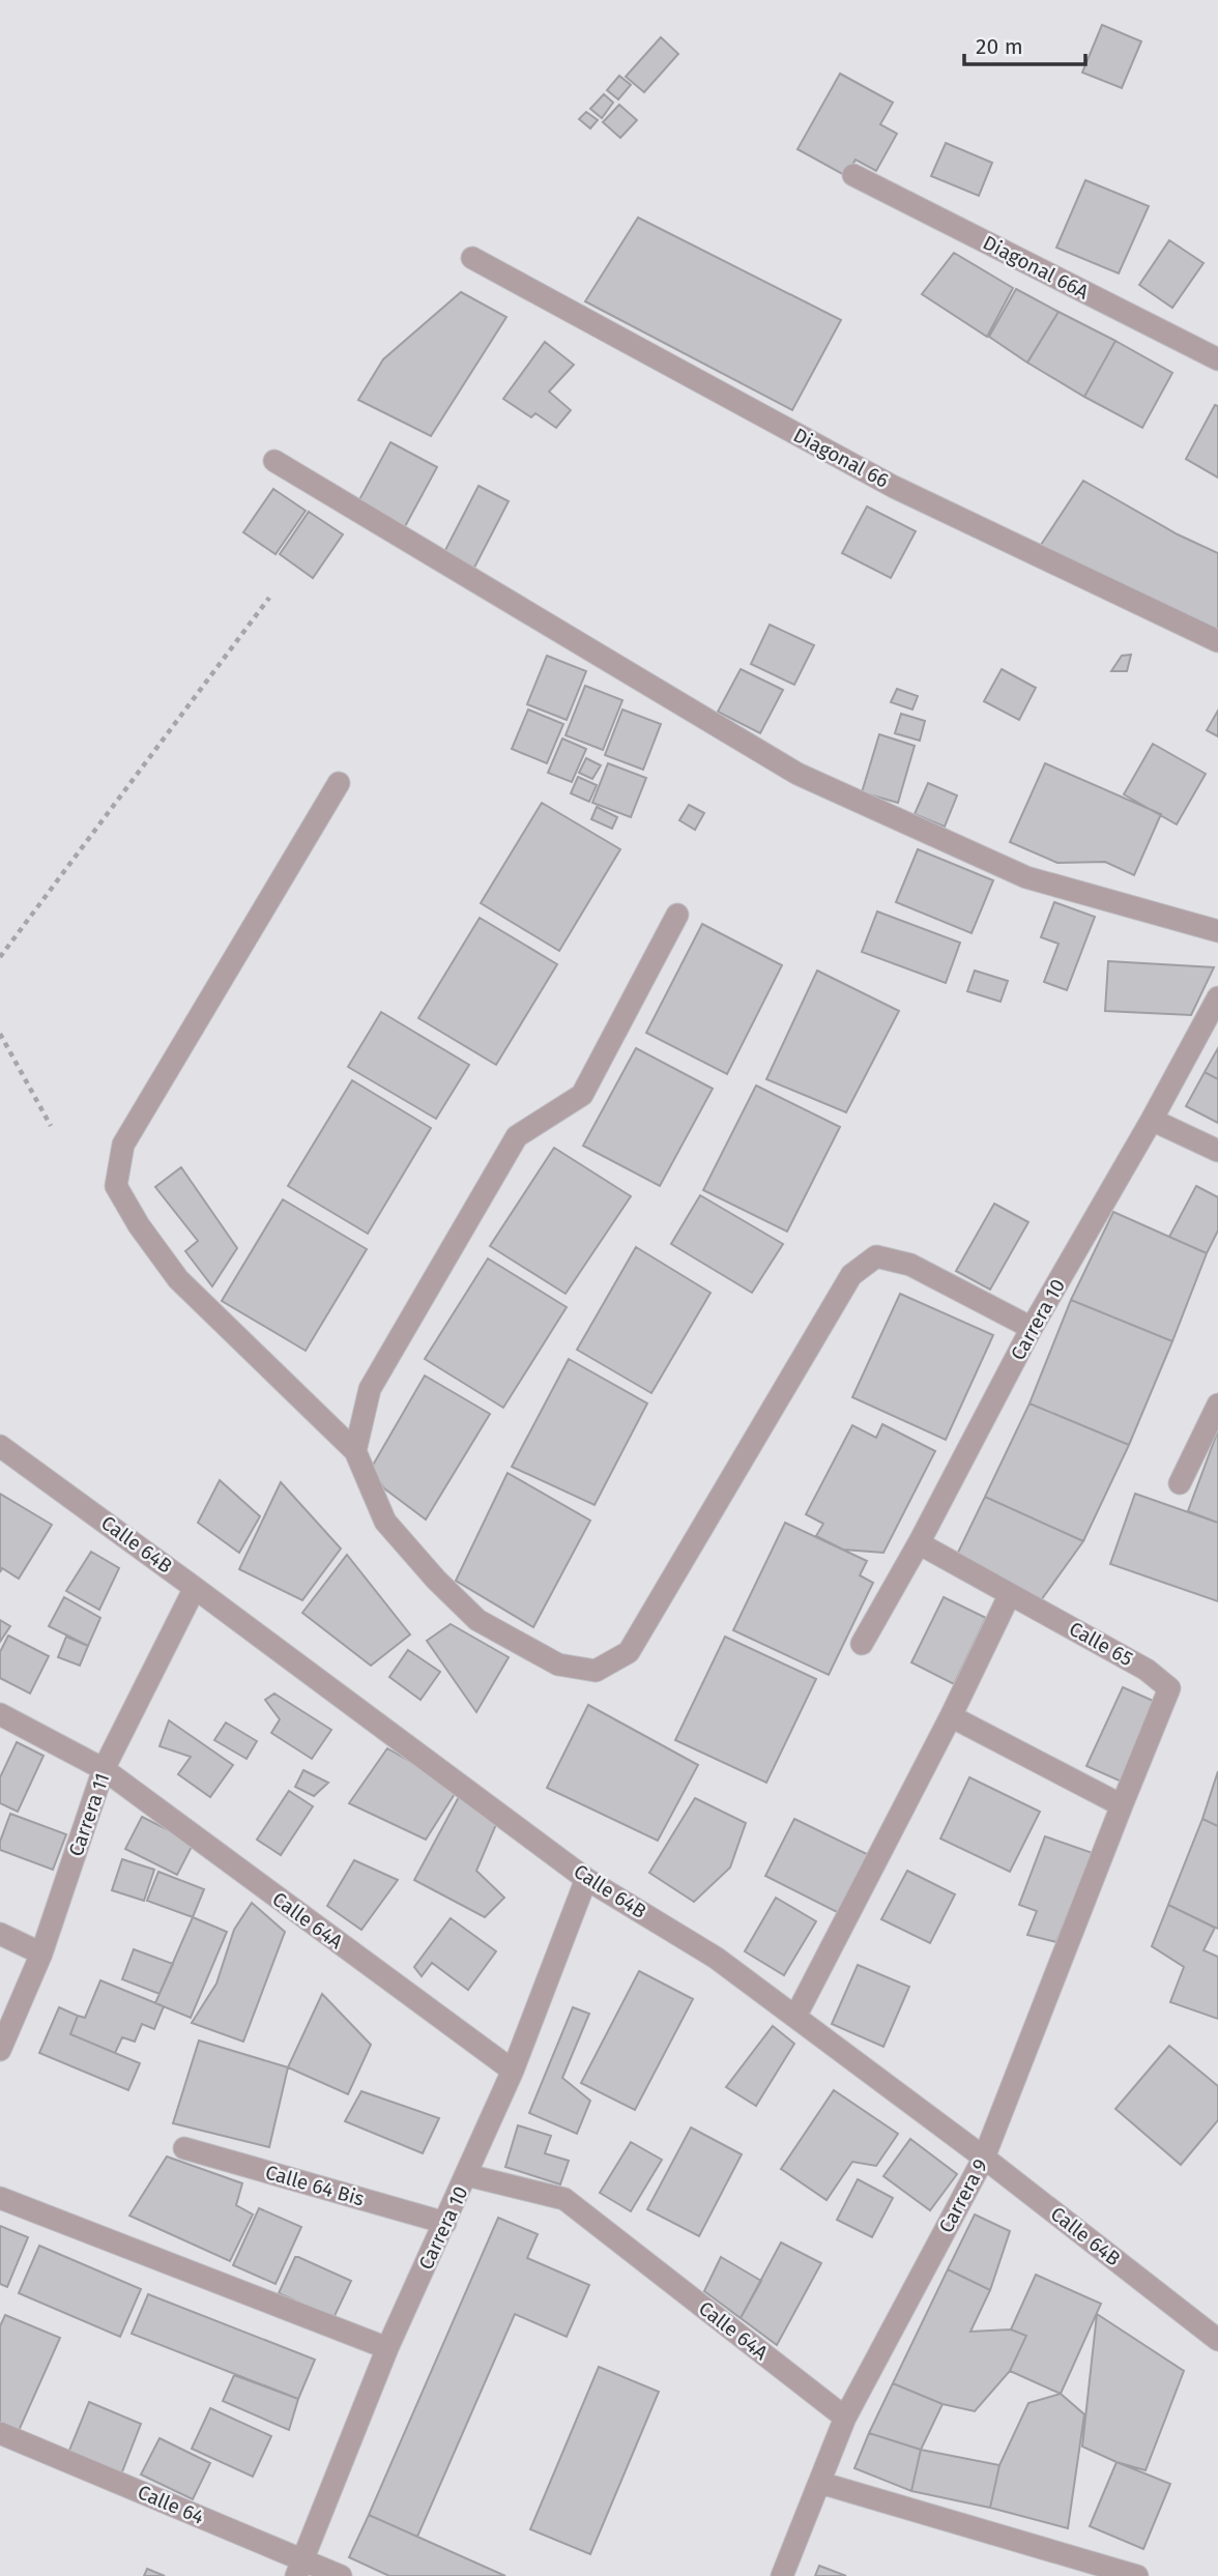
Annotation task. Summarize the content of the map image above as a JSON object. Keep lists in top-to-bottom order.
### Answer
{
  "streets": {
    "street": [
      "Diagonal 66A",
      "Diagonal 66",
      "Carrera 10",
      "Calle 64B",
      "Calle 65",
      "Carrera 11",
      "Calle 64A",
      "Calle 64 Bis",
      "Carrera 9",
      "Calle 64"
    ]
  },
  "crossings": [
    ["Carrera 10", "Calle 64B"],
    ["Carrera 10", "Calle 65"],
    ["Carrera 10", "Calle 64A"],
    ["Carrera 10", "Calle 64 Bis"],
    ["Carrera 10", "Calle 64"],
    ["Calle 64B", "Carrera 11"],
    ["Calle 64B", "Carrera 9"],
    ["Calle 65", "Carrera 9"],
    ["Carrera 11", "Calle 64A"],
    ["Calle 64A", "Carrera 9"]
  ],
  "scale_bar": "20 m"
}
